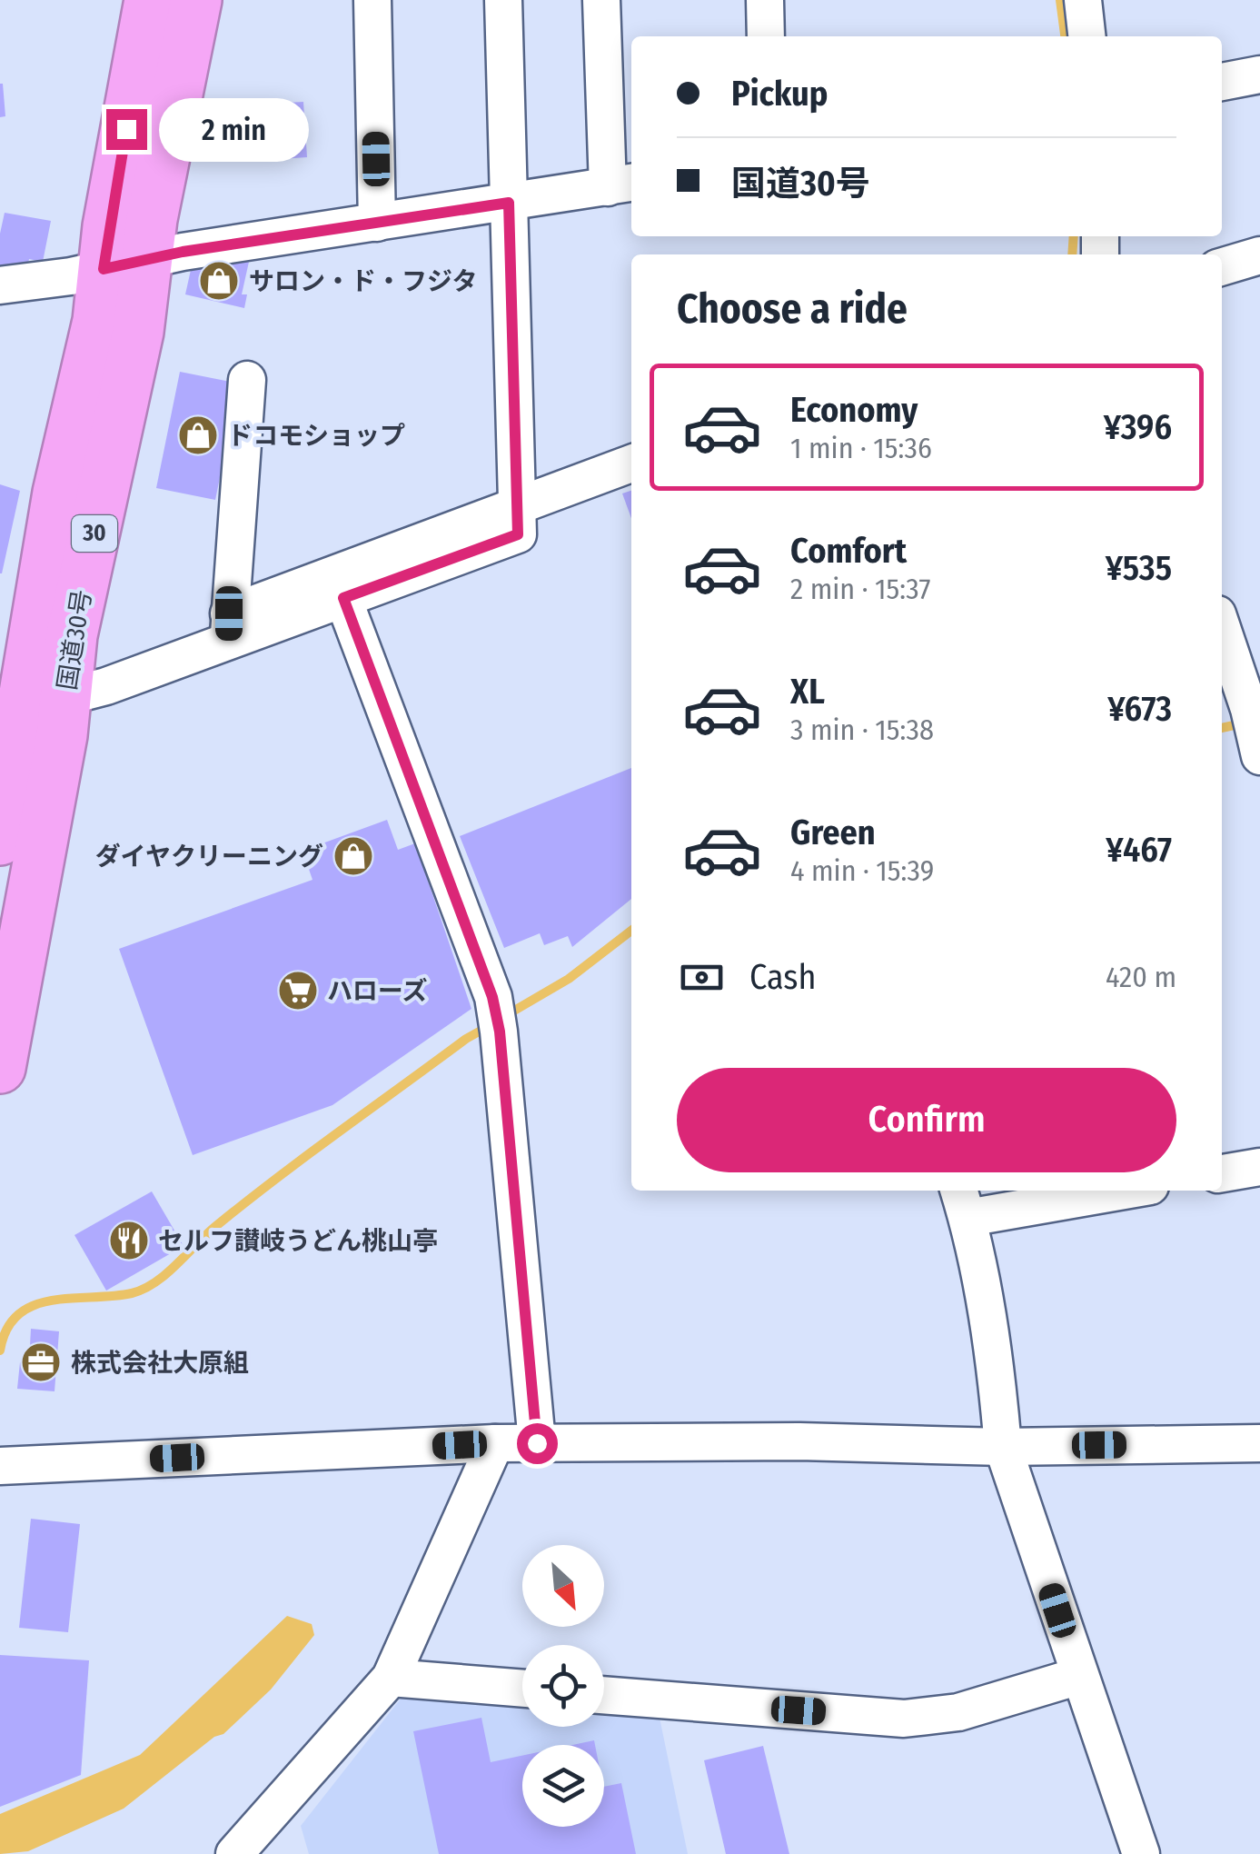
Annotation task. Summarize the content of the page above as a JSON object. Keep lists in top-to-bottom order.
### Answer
{
  "streets": {
    "highway": ["30", "国道30号"]
  },
  "places": {
    "shop": ["サロン・ド・フジタ", "ドコモショップ", "ダイヤクリーニング"],
    "supermarket": ["ハローズ"],
    "restaurant": ["セルフ讃岐うどん桃山亭"],
    "office": ["株式会社大原組"]
  },
  "north": "bottom right",
  "page": {
    "banner": ["Pickup", "国道30号"],
    "bubble": "2 min",
    "heading": "Choose a ride",
    "list": [
      {
        "name": "Economy",
        "note": "1 min · 15:36",
        "value": "¥396"
      },
      {
        "name": "Comfort",
        "note": "2 min · 15:37",
        "value": "¥535"
      },
      {
        "name": "XL",
        "note": "3 min · 15:38",
        "value": "¥673"
      },
      {
        "name": "Green",
        "note": "4 min · 15:39",
        "value": "¥467"
      }
    ],
    "pay": ["Cash", "420 m"],
    "buttons": "Confirm"
  }
}
